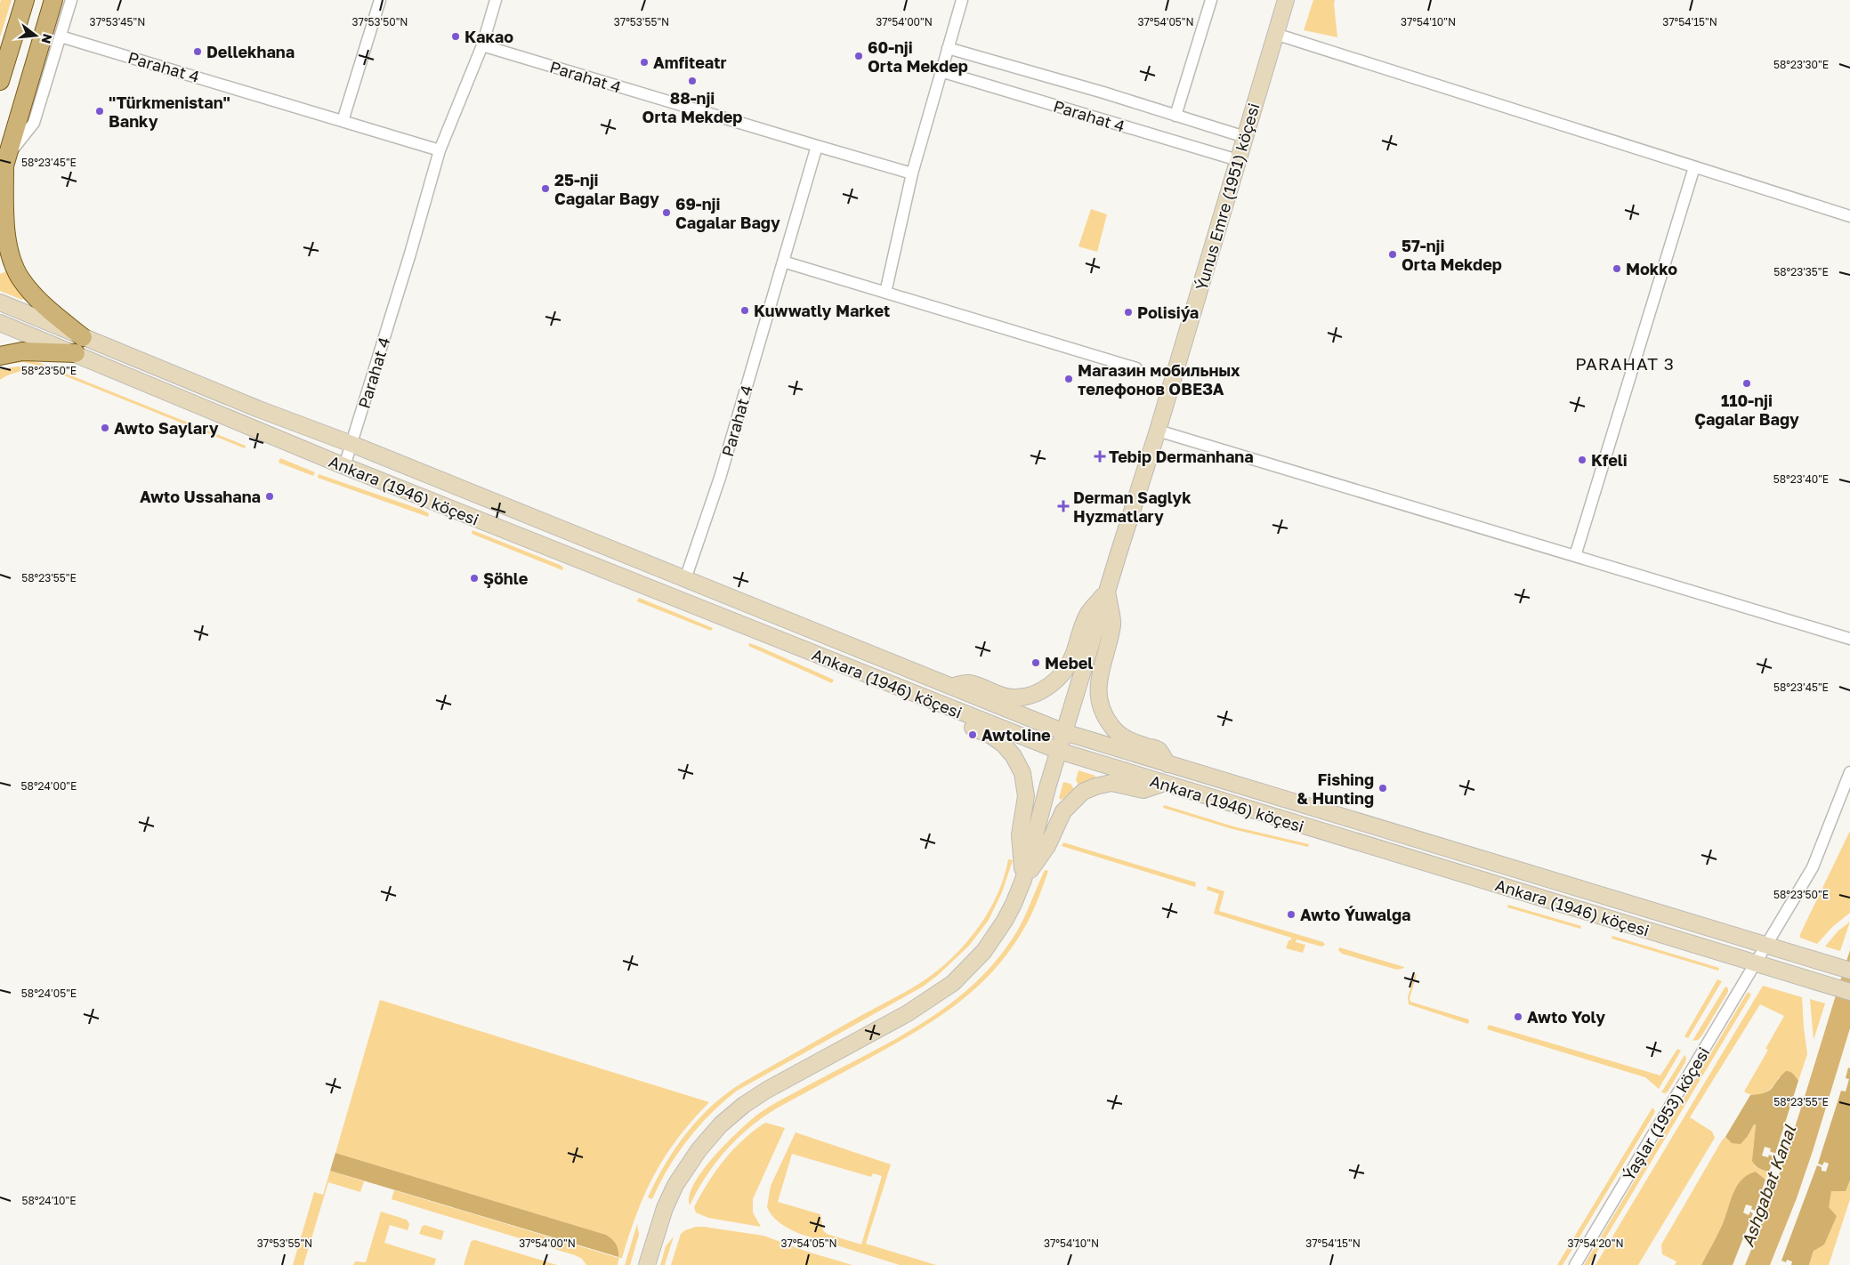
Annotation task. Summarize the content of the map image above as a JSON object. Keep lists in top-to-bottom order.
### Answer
{
  "streets": {
    "main road": ["Ýunus Emre (1951) köçesi", "Ankara (1946) köçesi"],
    "street": ["Parahat 4", "Ýaşlar (1953) köçesi"]
  },
  "crossings": [
    ["Parahat 4", "Ýunus Emre (1951) köçesi"],
    ["Parahat 4", "Ankara (1946) köçesi"],
    ["Ýunus Emre (1951) köçesi", "Ankara (1946) köçesi"],
    ["Ankara (1946) köçesi", "Ýaşlar (1953) köçesi"]
  ],
  "districts": ["PARAHAT 3"],
  "water": ["Ashgabat Kanal"],
  "places": {
    "other": [
      "Какао",
      "Dellekhana",
      "60-nji Orta Mekdep",
      "Amfiteatr",
      "88-nji Orta Mekdep",
      "\"Türkmenistan\" Banky",
      "25-nji Cagalar Bagy",
      "69-nji Cagalar Bagy",
      "57-nji Orta Mekdep",
      "Mokko",
      "Kuwwatly Market",
      "Polisiýa",
      "Магазин мобильных телефонов ОВЕЗА",
      "110-nji Çagalar Bagy",
      "Awto Saylary",
      "Kfeli",
      "Awto Ussahana",
      "Şöhle",
      "Mebel",
      "Awtoline",
      "Fishing & Hunting",
      "Awto Ýuwalga",
      "Awto Yoly"
    ],
    "health": ["Tebip Dermanhana", "Derman Saglyk Hyzmatlary"]
  },
  "north": "right",
  "coordinates": [
    "37°53'45\"N",
    "37°53'50\"N",
    "37°53'55\"N",
    "37°54'00\"N",
    "37°54'05\"N",
    "37°54'10\"N",
    "37°54'15\"N",
    "58°23'30\"E",
    "58°23'45\"E",
    "58°23'35\"E",
    "58°23'50\"E",
    "58°23'40\"E",
    "58°23'55\"E",
    "58°24'00\"E",
    "58°24'05\"E",
    "58°24'10\"E",
    "37°54'20\"N"
  ]
}
